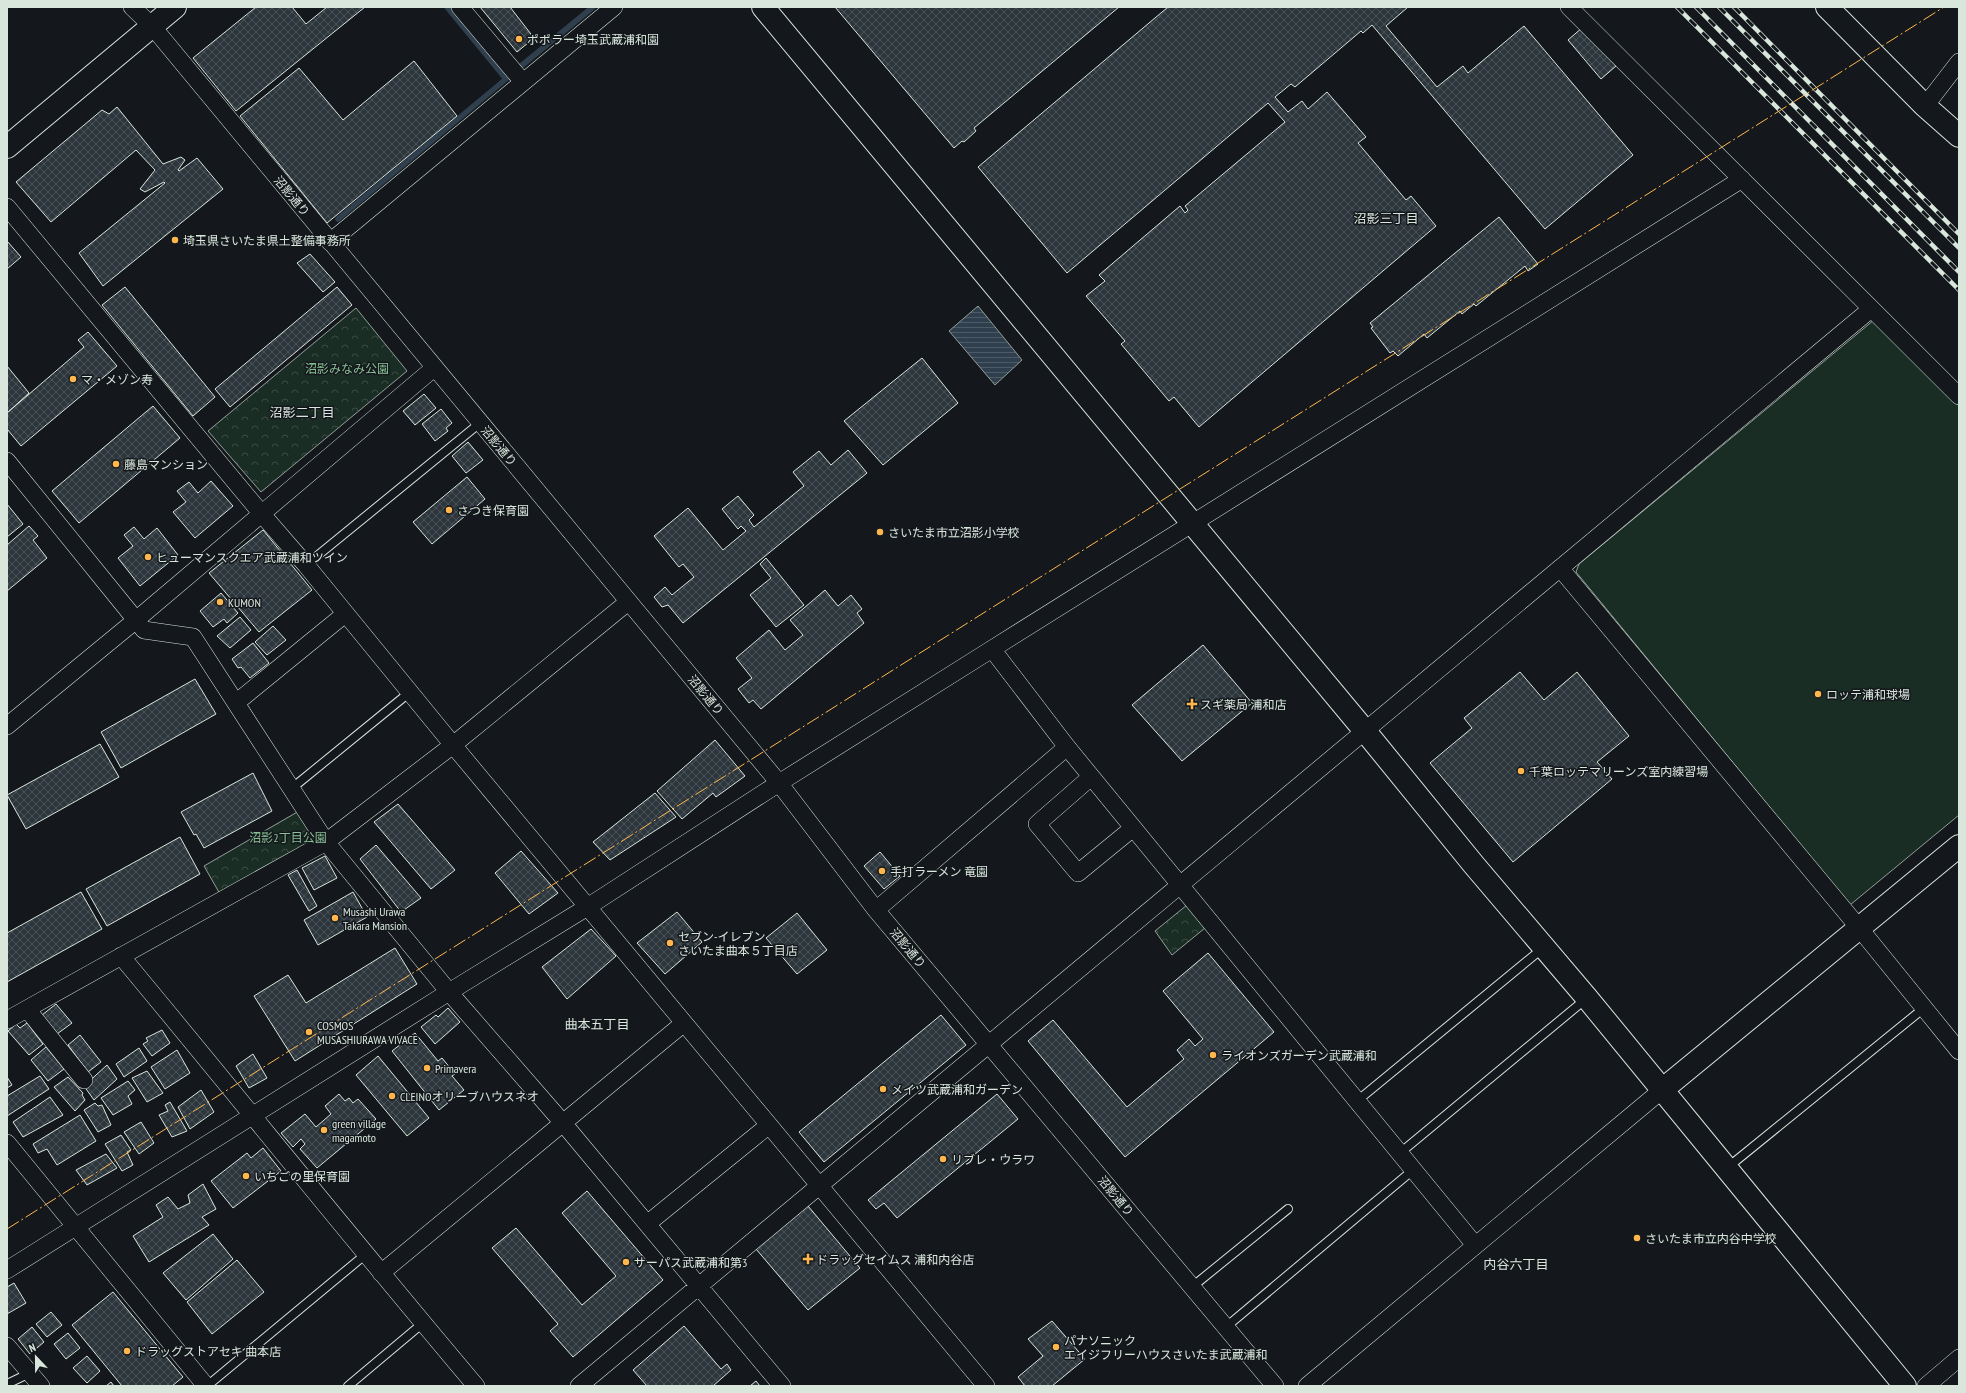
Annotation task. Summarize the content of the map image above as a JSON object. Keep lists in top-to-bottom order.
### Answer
{
  "streets": {
    "street": ["沼影通り"]
  },
  "districts": [
    "沼影三丁目",
    "沼影二丁目",
    "曲本五丁目",
    "内谷六丁目"
  ],
  "parks": ["沼影みなみ公園", "沼影2丁目公園"],
  "places": {
    "other": [
      "ポポラー埼玉武蔵浦和園",
      "埼玉県さいたま県土整備事務所",
      "マ・メゾン寿",
      "藤島マンション",
      "さつき保育園",
      "さいたま市立沼影小学校",
      "ヒューマンスクエア武蔵浦和ツイン",
      "KUMON",
      "ロッテ浦和球場",
      "千葉ロッテマリーンズ室内練習場",
      "手打ラーメン 竜園",
      "Musashi Urawa Takara Mansion",
      "セブン-イレブン さいたま曲本５丁目店",
      "COSMOS MUSASHIURAWA VIVACE",
      "ライオンズガーデン武蔵浦和",
      "Primavera",
      "メイツ武蔵浦和ガーデン",
      "CLEINOオリーブハウスネオ",
      "green village magamoto",
      "リブレ・ウラワ",
      "いちごの里保育園",
      "さいたま市立内谷中学校",
      "サーパス武蔵浦和第3",
      "パナソニック エイジフリーハウスさいたま武蔵浦和",
      "ドラッグストアセキ 曲本店"
    ],
    "health": ["スギ薬局 浦和店", "ドラッグセイムス 浦和内谷店"]
  },
  "north": "top"
}
